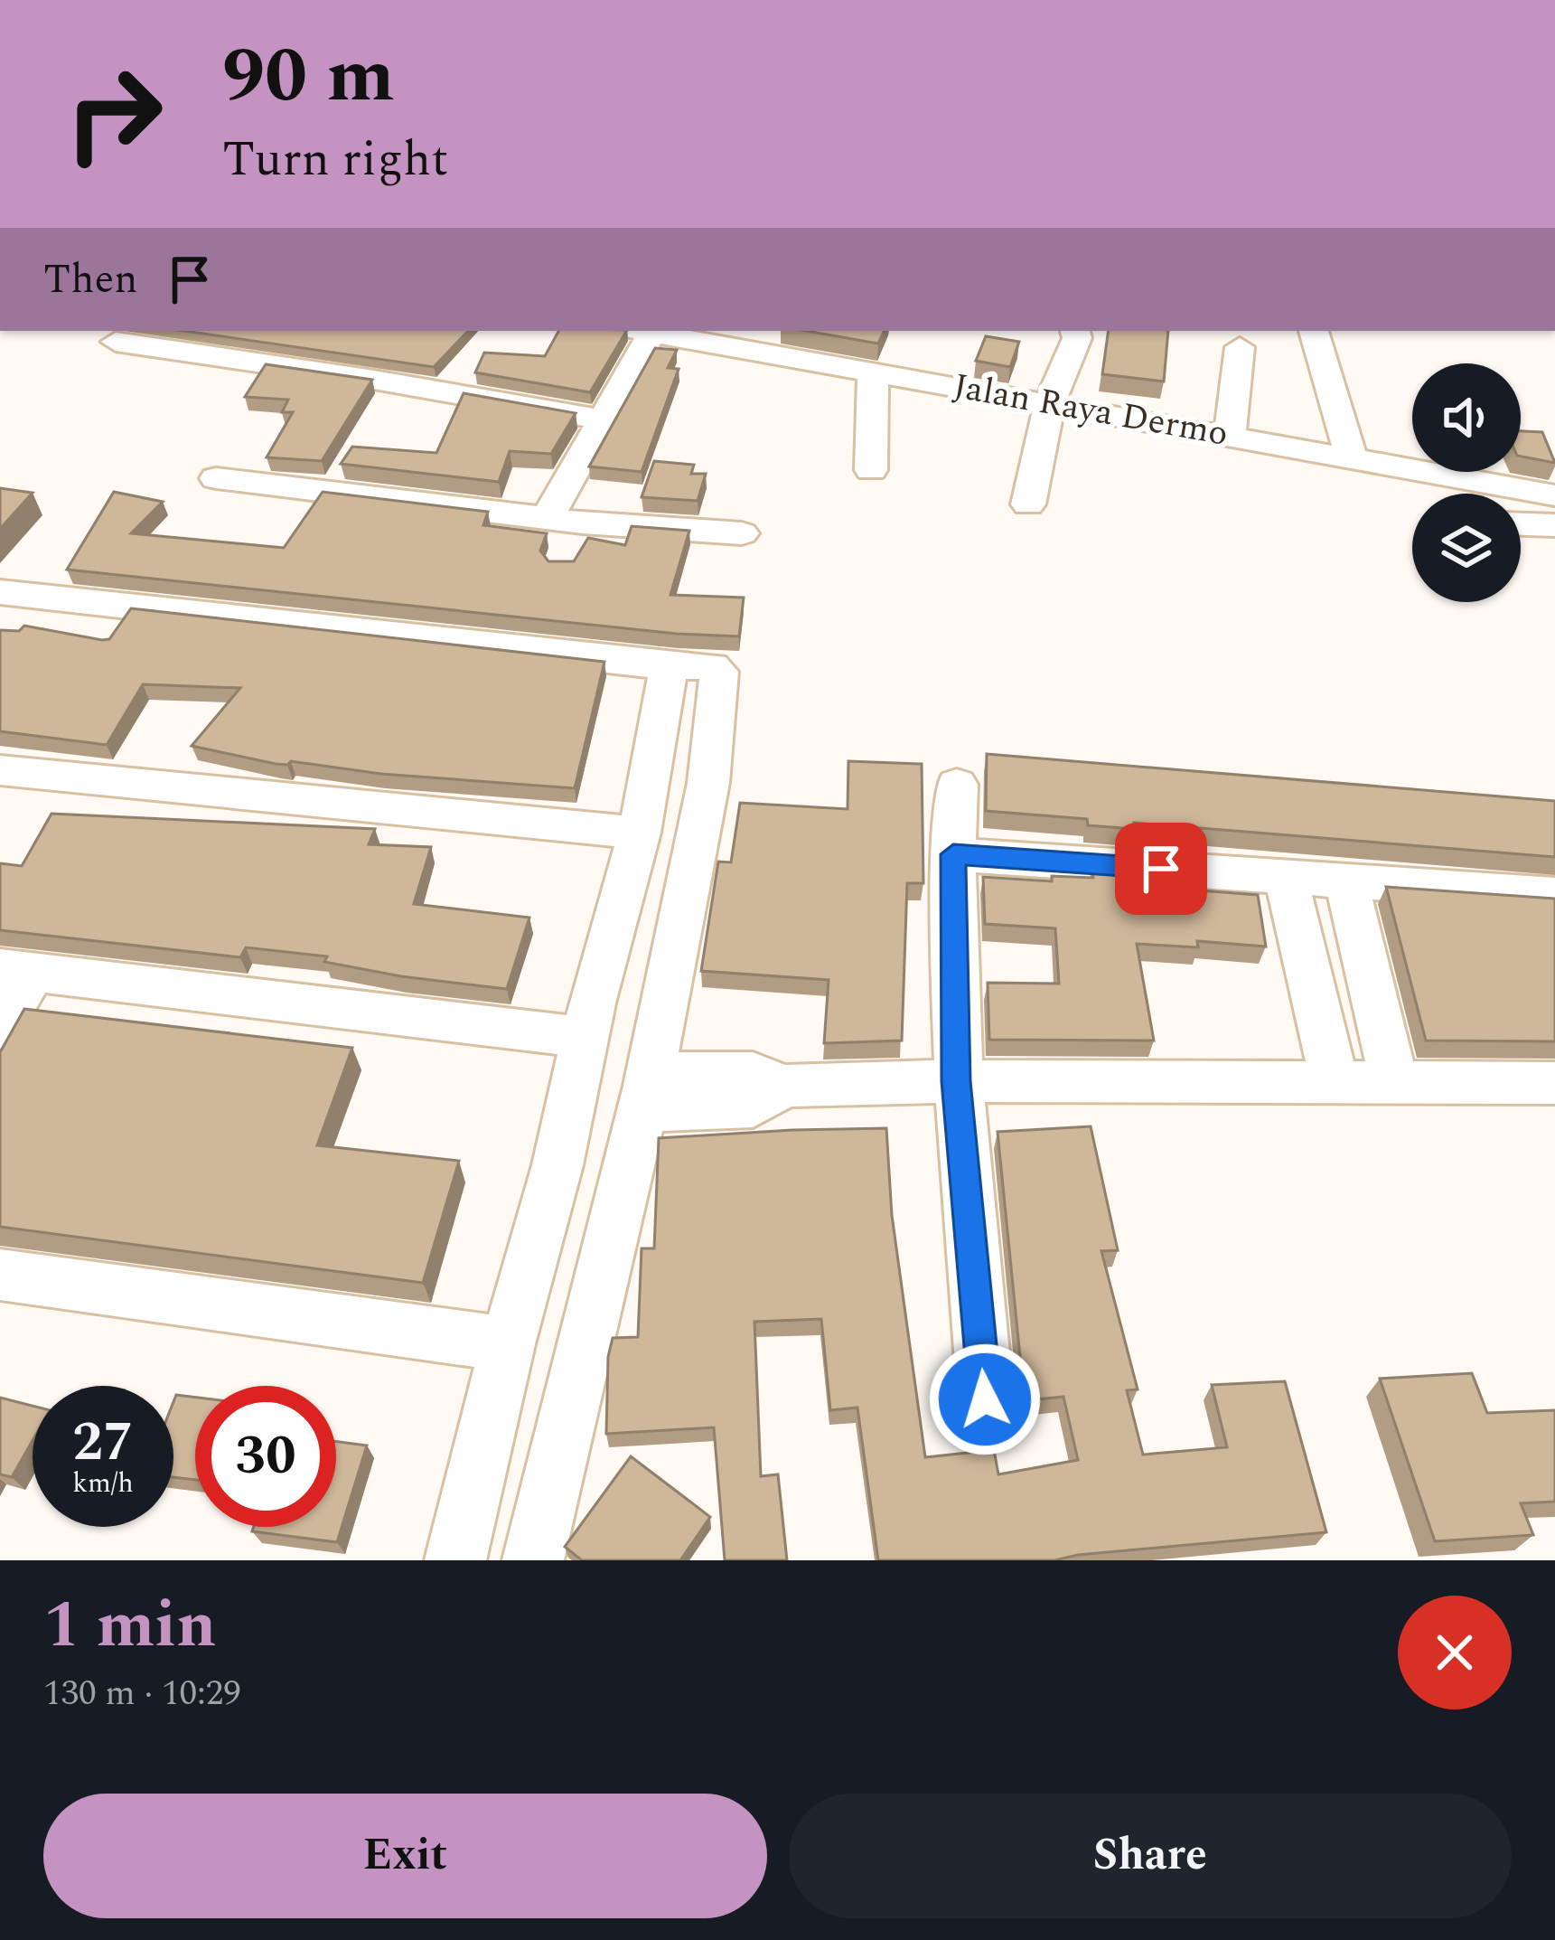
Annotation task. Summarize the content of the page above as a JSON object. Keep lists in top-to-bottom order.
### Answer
{
  "streets": {
    "street": ["Jalan Raya Dermo"]
  },
  "page": {
    "turn": ["90 m", "Turn right"],
    "then": "Then",
    "speed": "27 km/h",
    "limit": "30",
    "heading": ["1 min", "130 m · 10:29"],
    "buttons": ["Exit", "Share"]
  }
}
